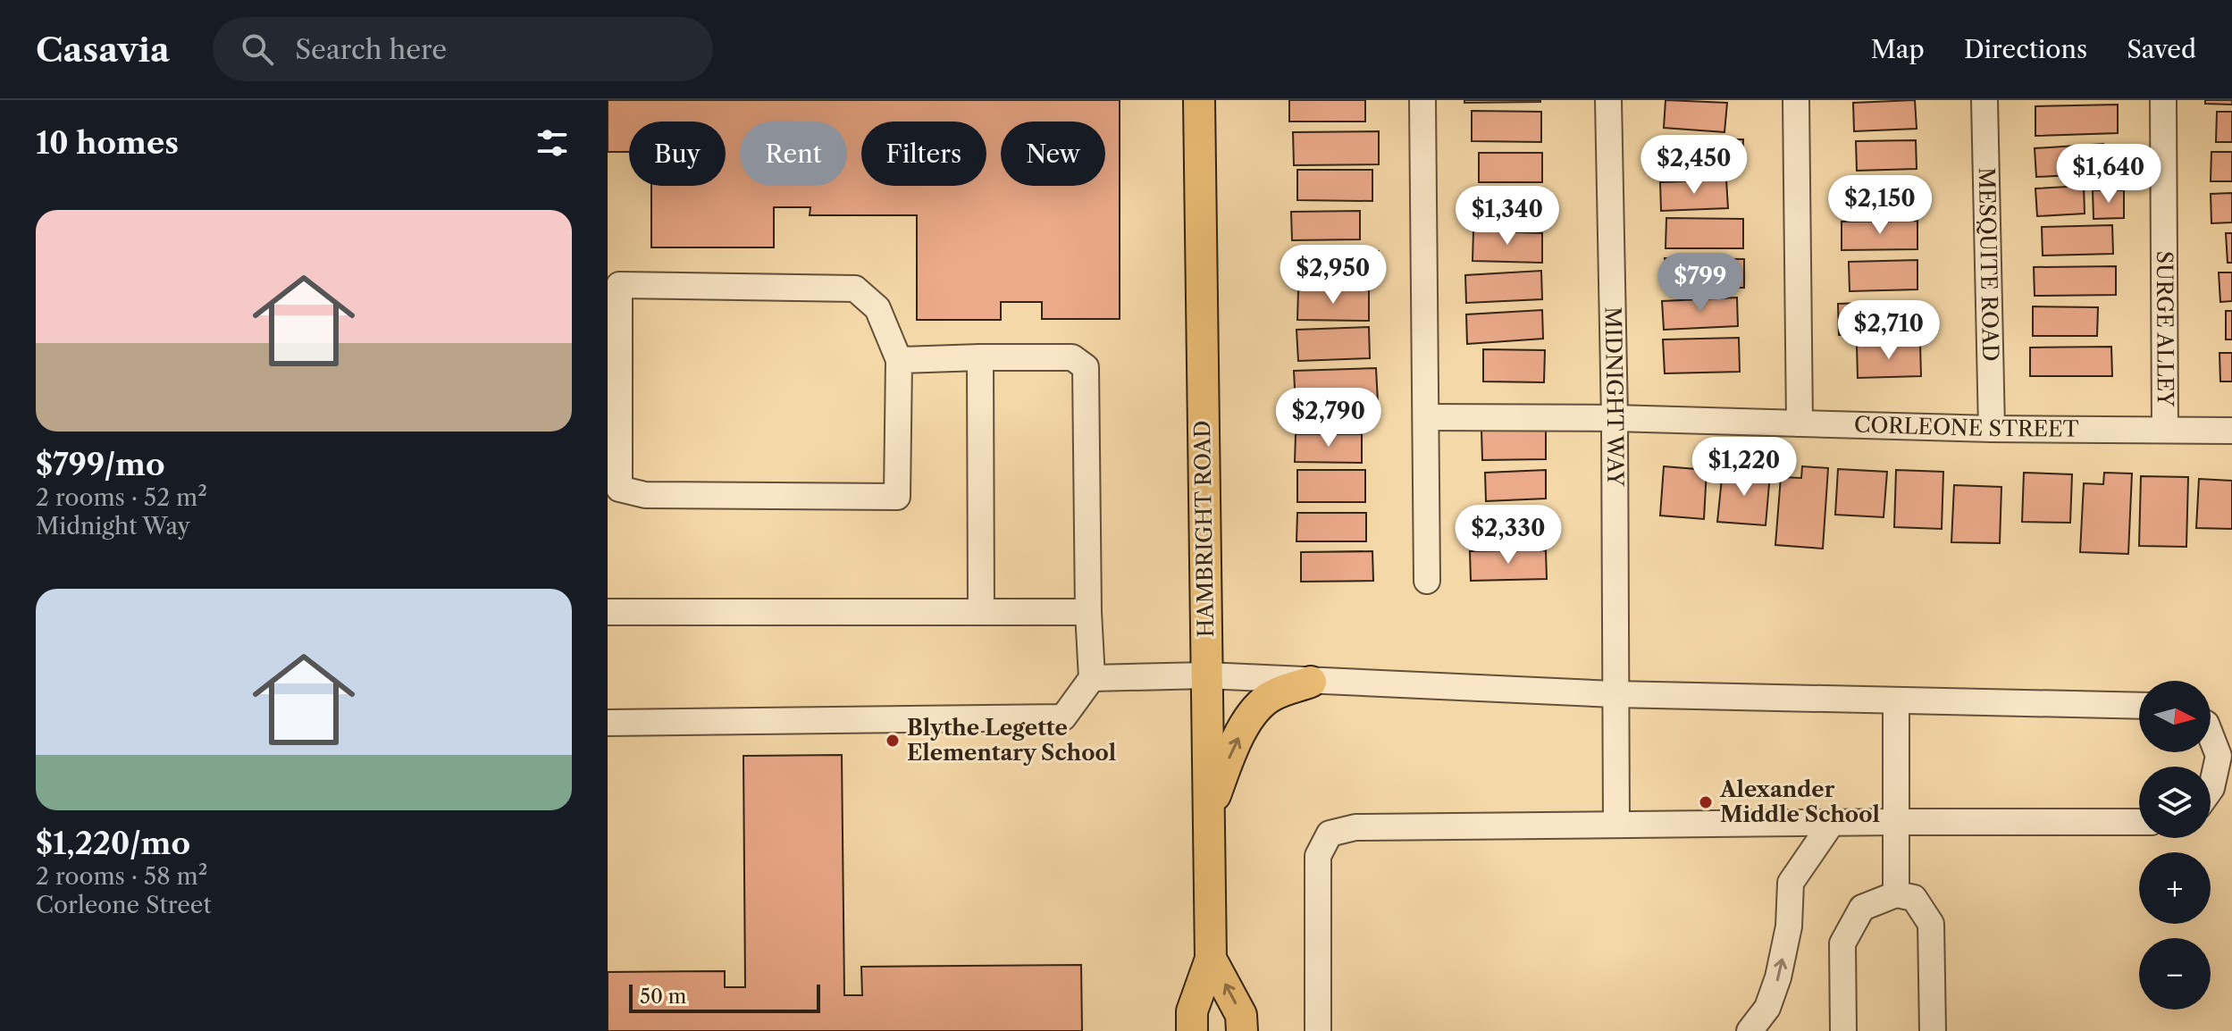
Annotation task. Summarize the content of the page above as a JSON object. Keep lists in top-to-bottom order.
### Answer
{
  "streets": {
    "main road": ["HAMBRIGHT ROAD"],
    "street": [
      "MESQUITE ROAD",
      "SURGE ALLEY",
      "MIDNIGHT WAY",
      "CORLEONE STREET"
    ]
  },
  "crossings": [
    ["MESQUITE ROAD", "CORLEONE STREET"],
    ["SURGE ALLEY", "CORLEONE STREET"],
    ["MIDNIGHT WAY", "CORLEONE STREET"]
  ],
  "places": ["Blythe Legette Elementary School", "Alexander Middle School"],
  "scale_bar": "50 m",
  "north": "right",
  "page": {
    "header": "Casavia",
    "search": "Search here",
    "nav": ["Map", "Directions", "Saved"],
    "heading": "10 homes",
    "chip": [
      "Buy",
      "Rent",
      "Filters",
      "New"
    ],
    "price": [
      "$2,450",
      "$1,640",
      "$2,150",
      "$1,340",
      "$2,950",
      "$799",
      "$2,710",
      "$2,790",
      "$1,220",
      "$2,330"
    ],
    "list": [
      {
        "name": "$799/mo",
        "note": "2 rooms · 52 m² · Midnight Way"
      },
      {
        "name": "$1,220/mo",
        "note": "2 rooms · 58 m² · Corleone Street"
      }
    ],
    "map_buttons": ["+", "−"],
    "scale": "50 m"
  }
}
